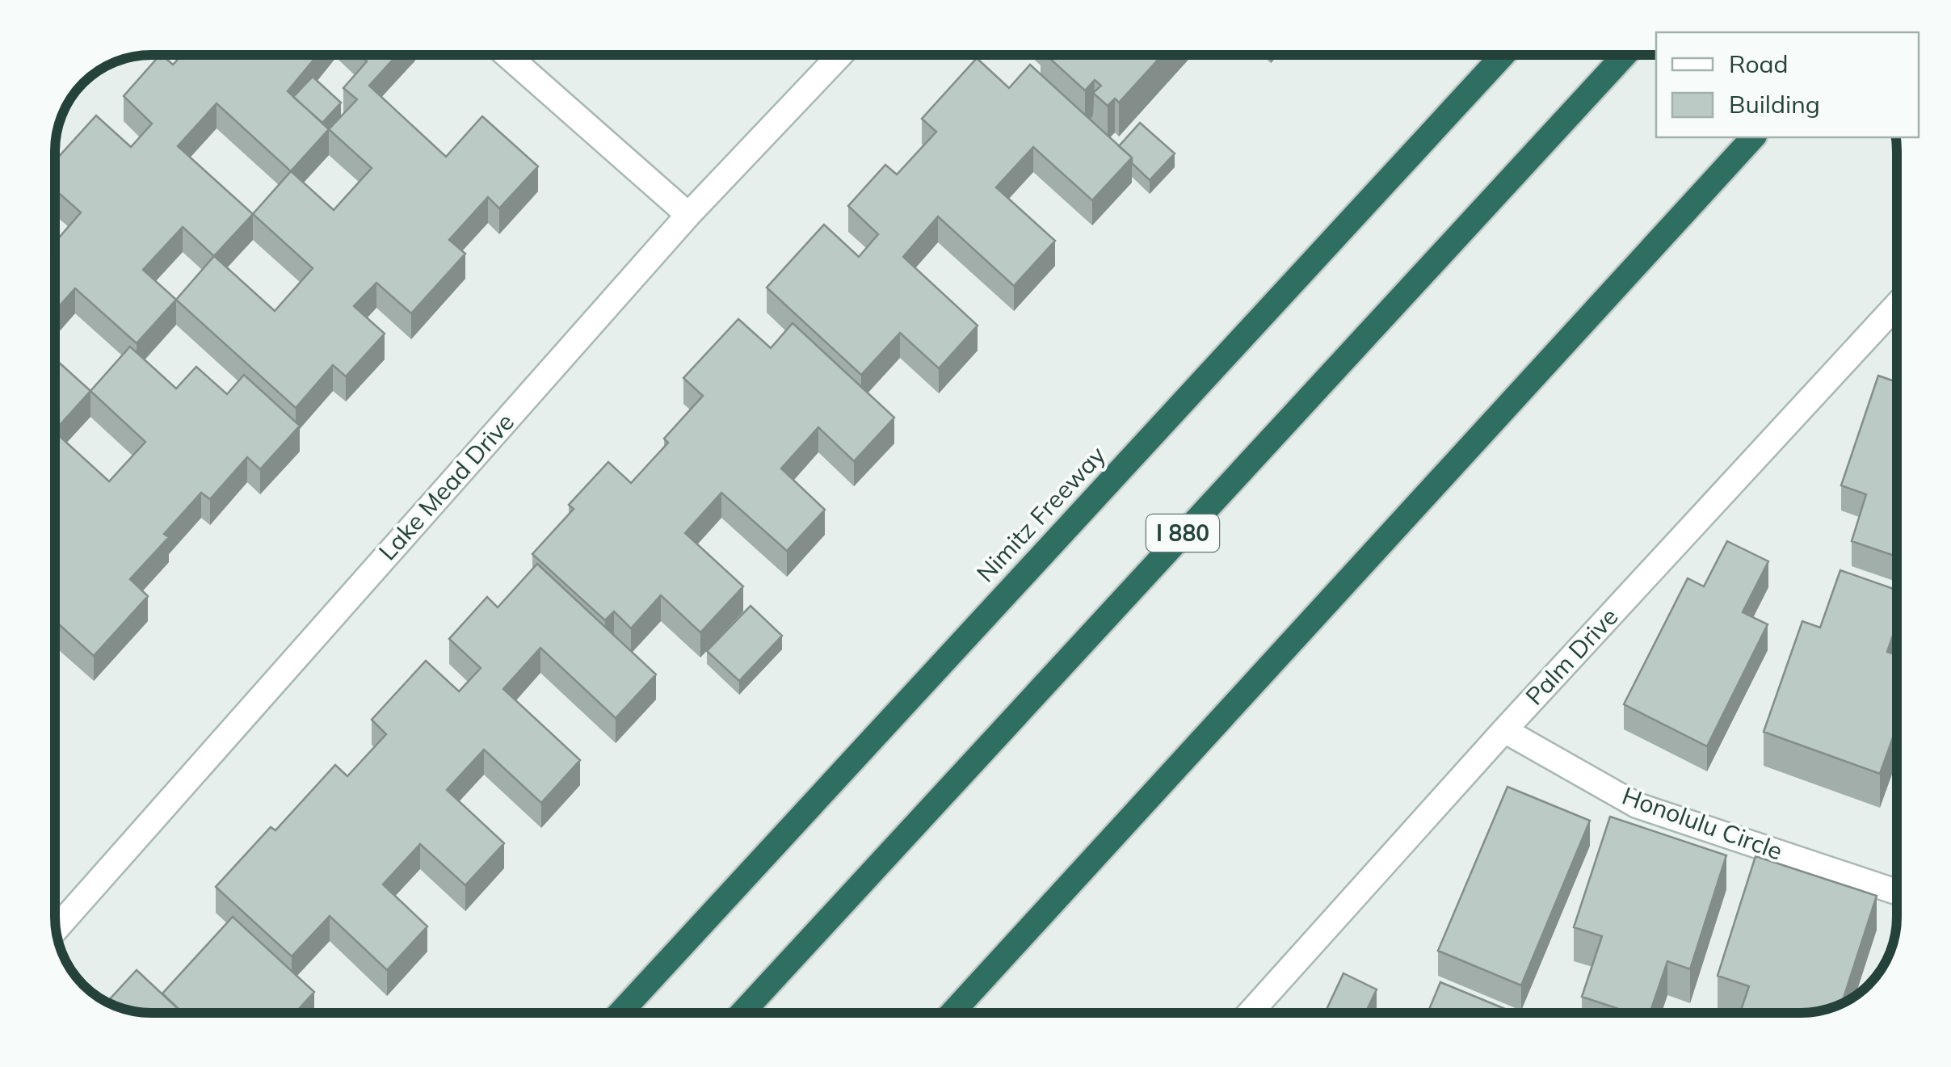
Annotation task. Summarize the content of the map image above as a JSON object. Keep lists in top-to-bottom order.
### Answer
{
  "streets": {
    "highway": ["Nimitz Freeway", "I 880"],
    "street": ["Lake Mead Drive", "Palm Drive", "Honolulu Circle"]
  },
  "crossings": [
    ["Palm Drive", "Honolulu Circle"]
  ],
  "legend": ["Road", "Building"]
}
